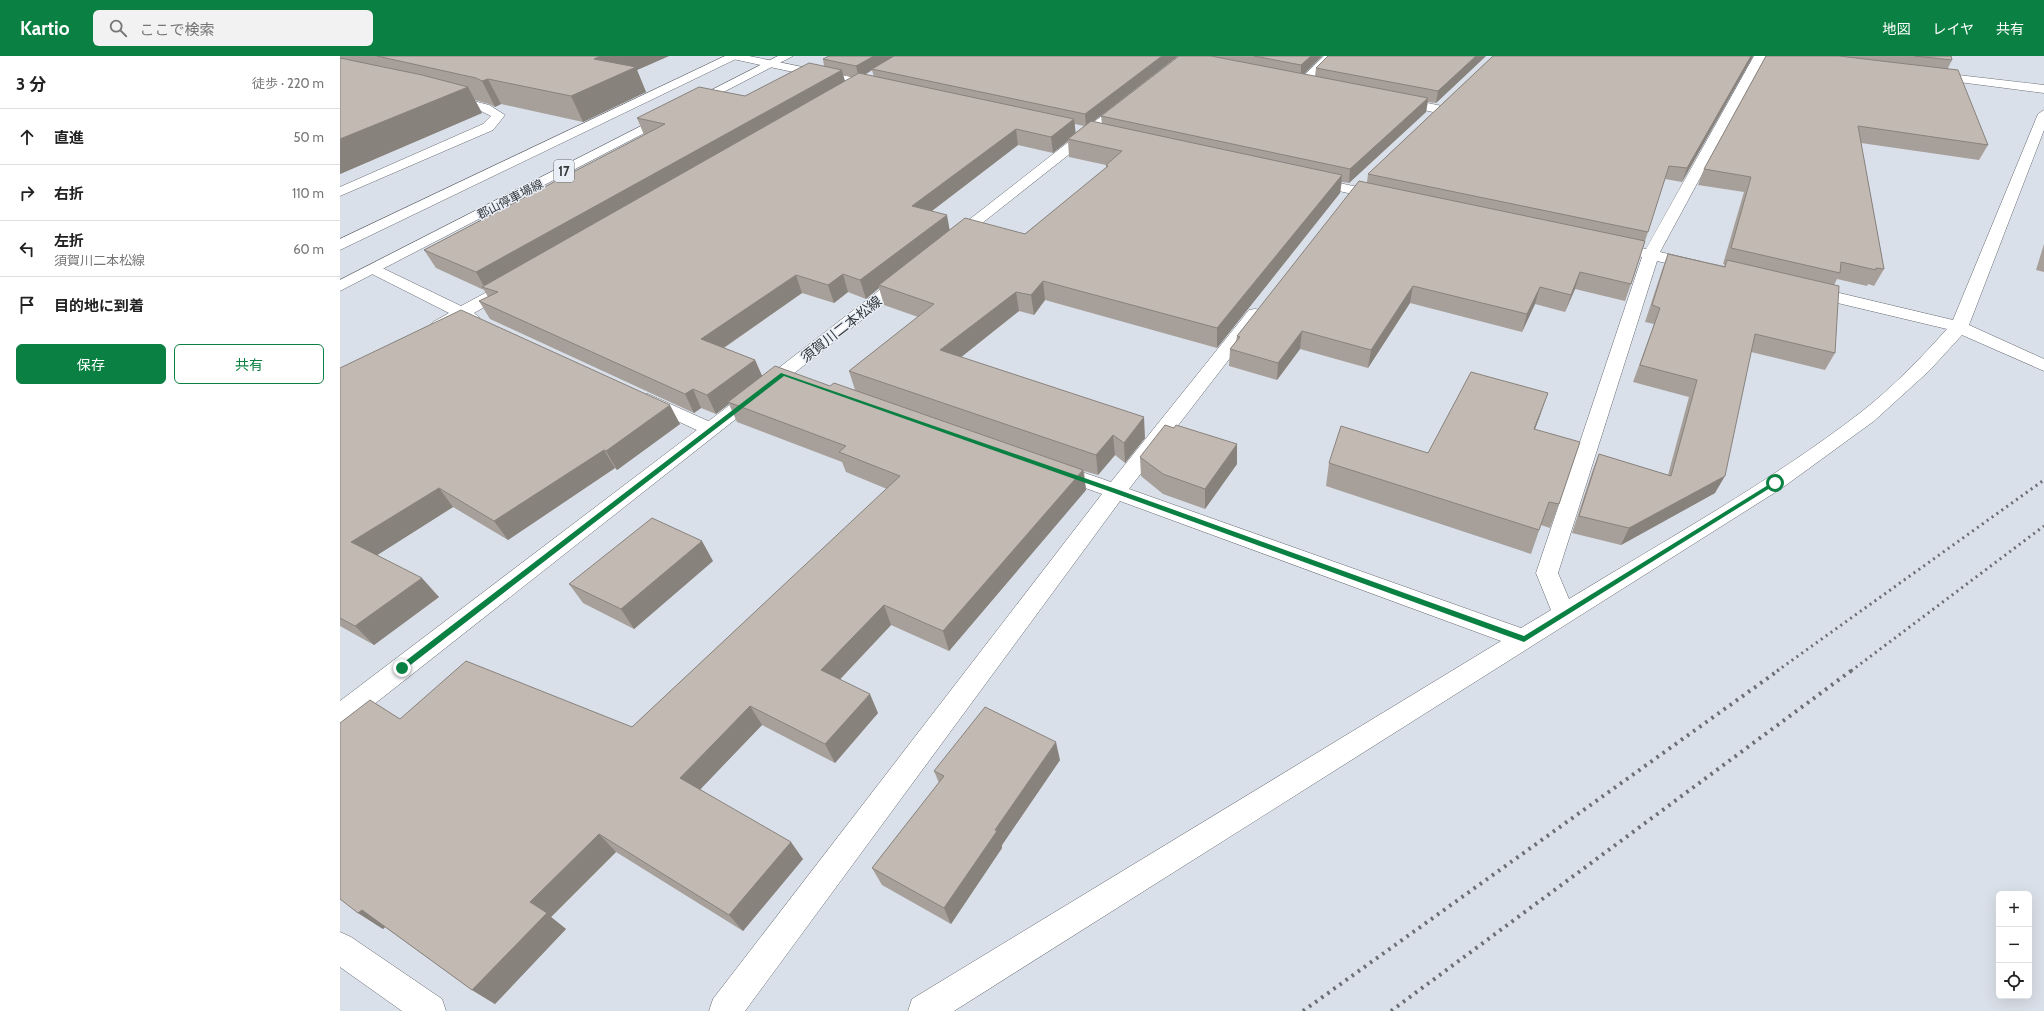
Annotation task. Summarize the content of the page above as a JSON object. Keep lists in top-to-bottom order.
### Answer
{
  "streets": {
    "street": ["17", "郡山停車場線", "須賀川二本松線"]
  },
  "page": {
    "header": "Kartio",
    "search": "ここで検索",
    "nav": ["地図", "レイヤ", "共有"],
    "heading": ["3 分", "徒歩 · 220 m"],
    "list": [
      ["直進", "50 m"],
      ["右折", "110 m"],
      ["左折", "須賀川二本松線", "60 m"],
      "目的地に到着"
    ],
    "buttons": ["保存", "共有"],
    "map_buttons": ["+", "−"]
  }
}
